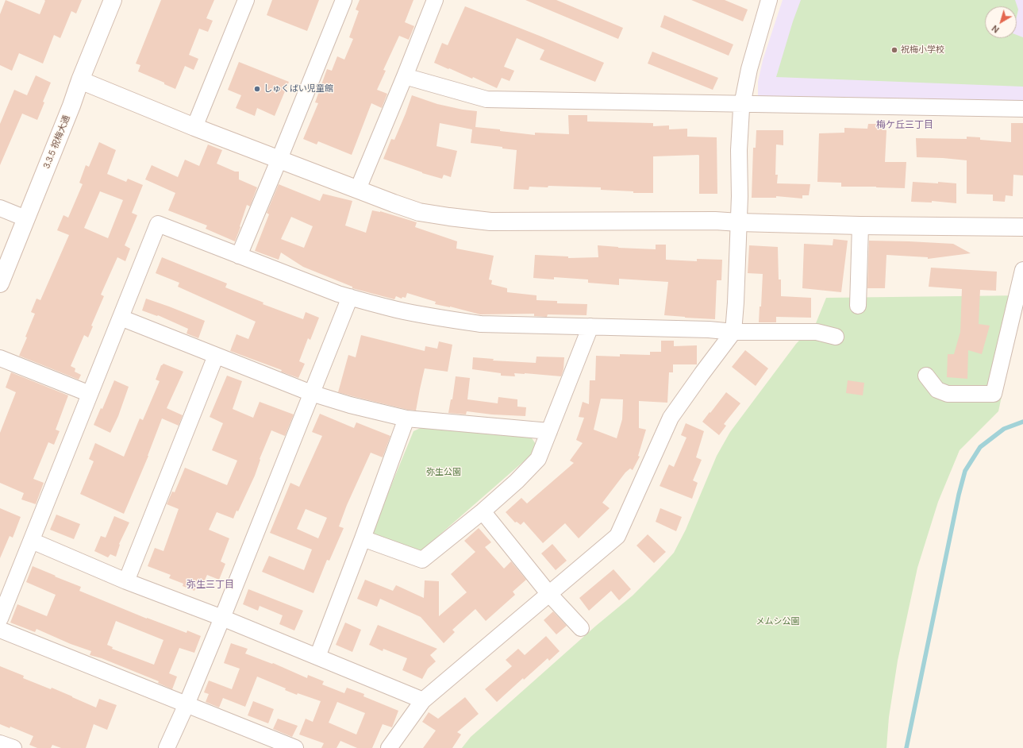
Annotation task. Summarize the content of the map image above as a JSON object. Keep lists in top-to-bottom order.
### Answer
{
  "streets": {
    "street": ["3.3.5 祝梅大通"]
  },
  "districts": ["梅ケ丘三丁目", "弥生三丁目"],
  "parks": ["弥生公園", "メムシ公園"],
  "places": ["祝梅小学校", "しゅくばい児童館"],
  "north": "bottom left"
}
